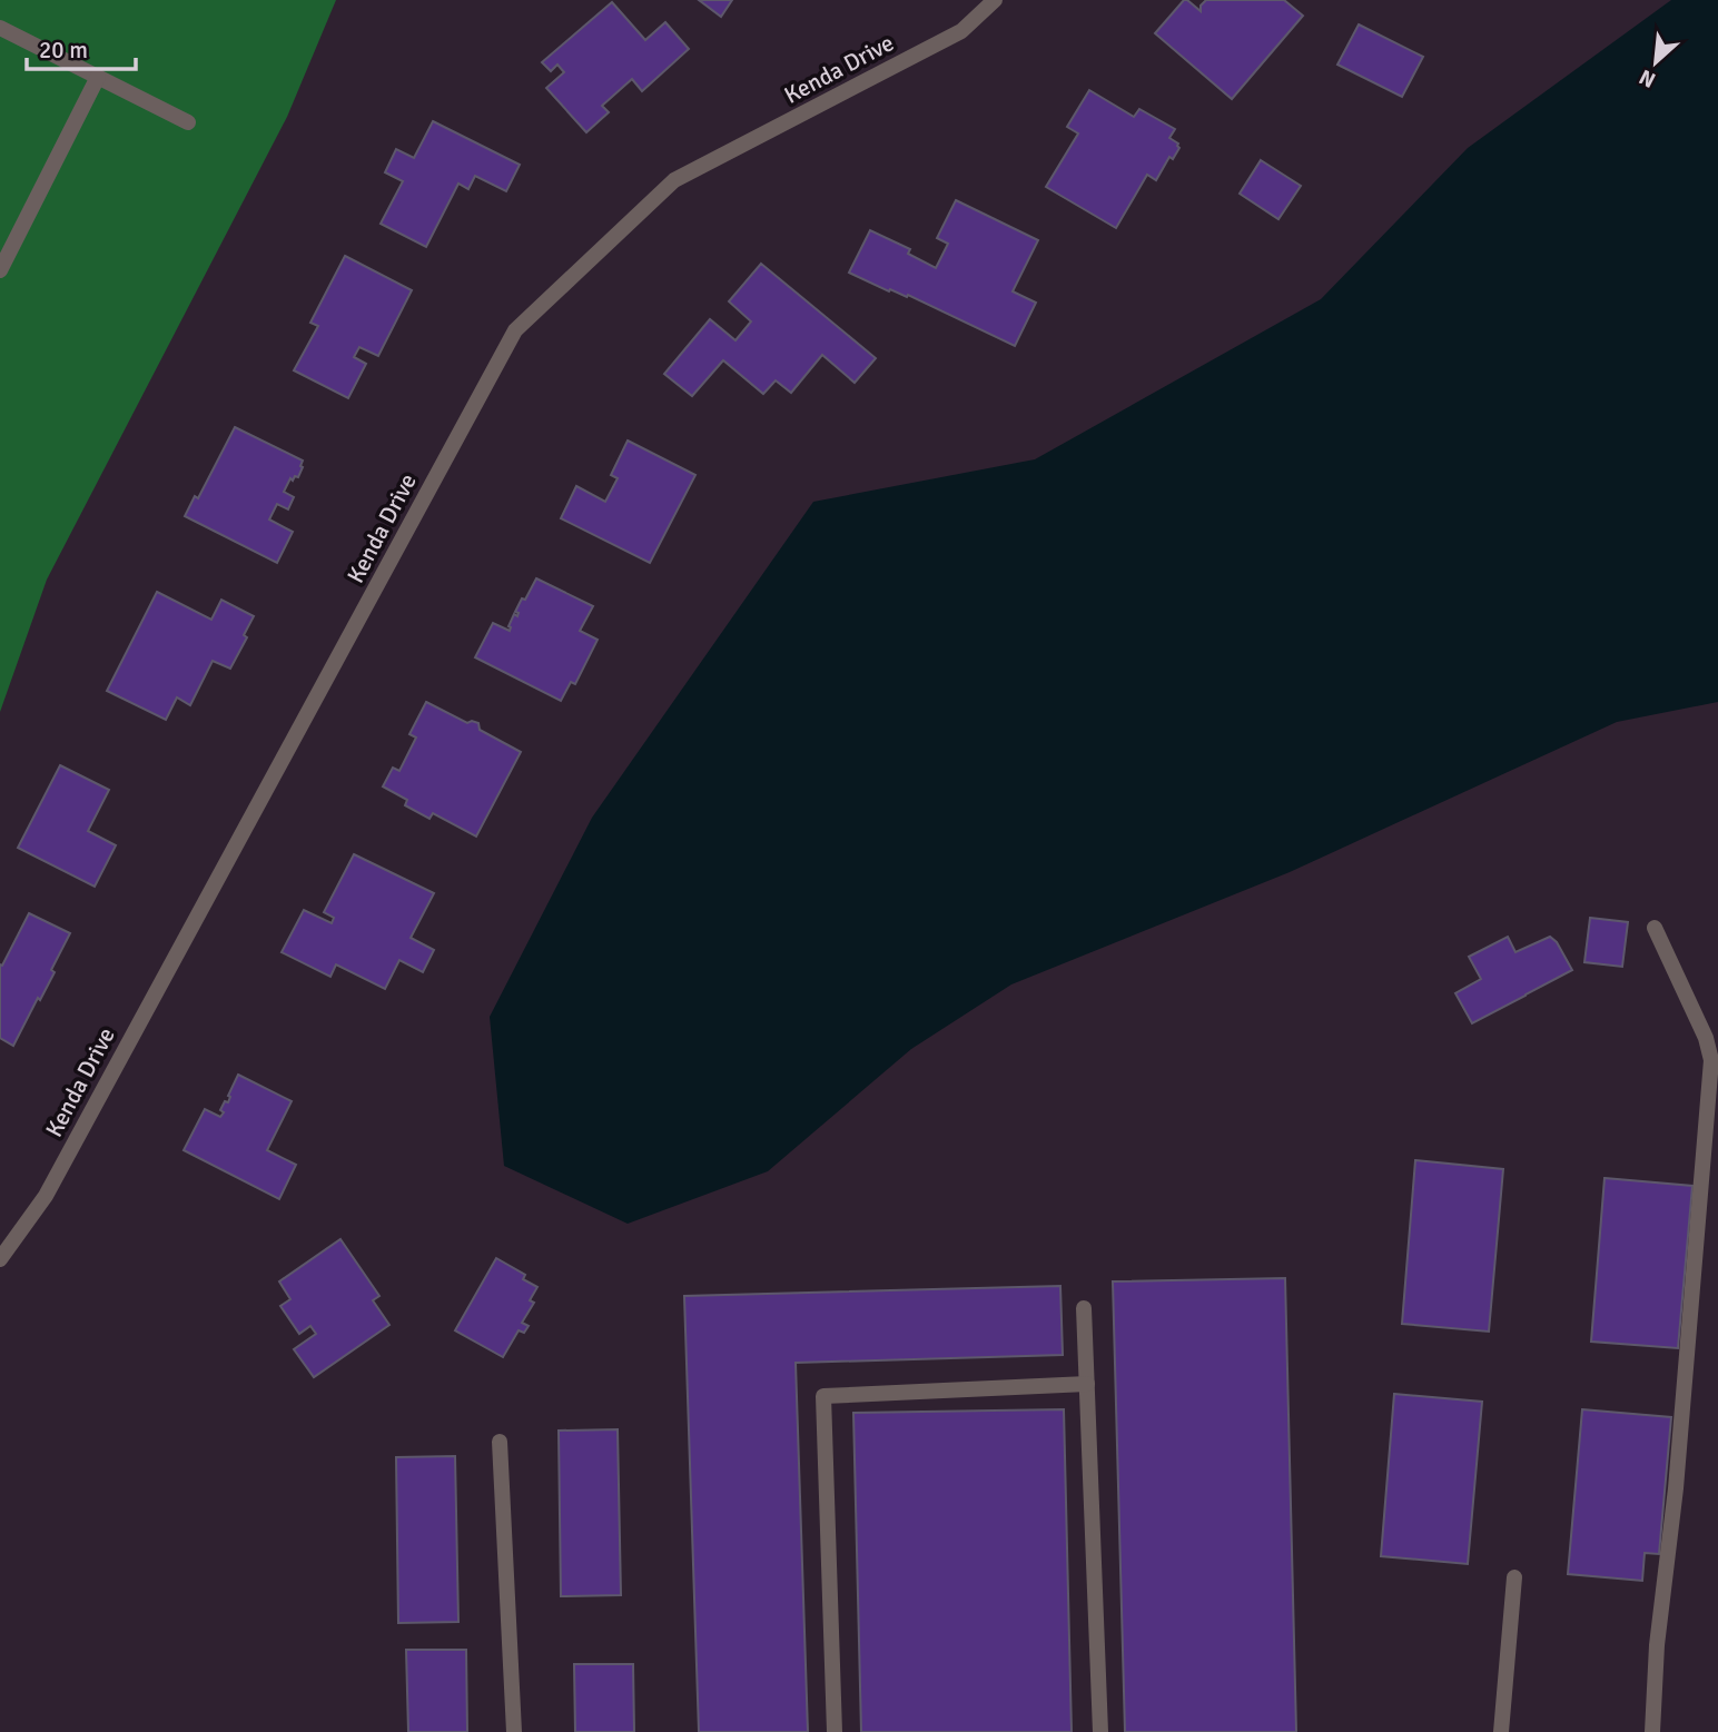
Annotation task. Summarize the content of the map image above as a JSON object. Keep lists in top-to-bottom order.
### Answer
{
  "streets": {
    "street": ["Kenda Drive"]
  },
  "scale_bar": "20 m",
  "north": "bottom left"
}
